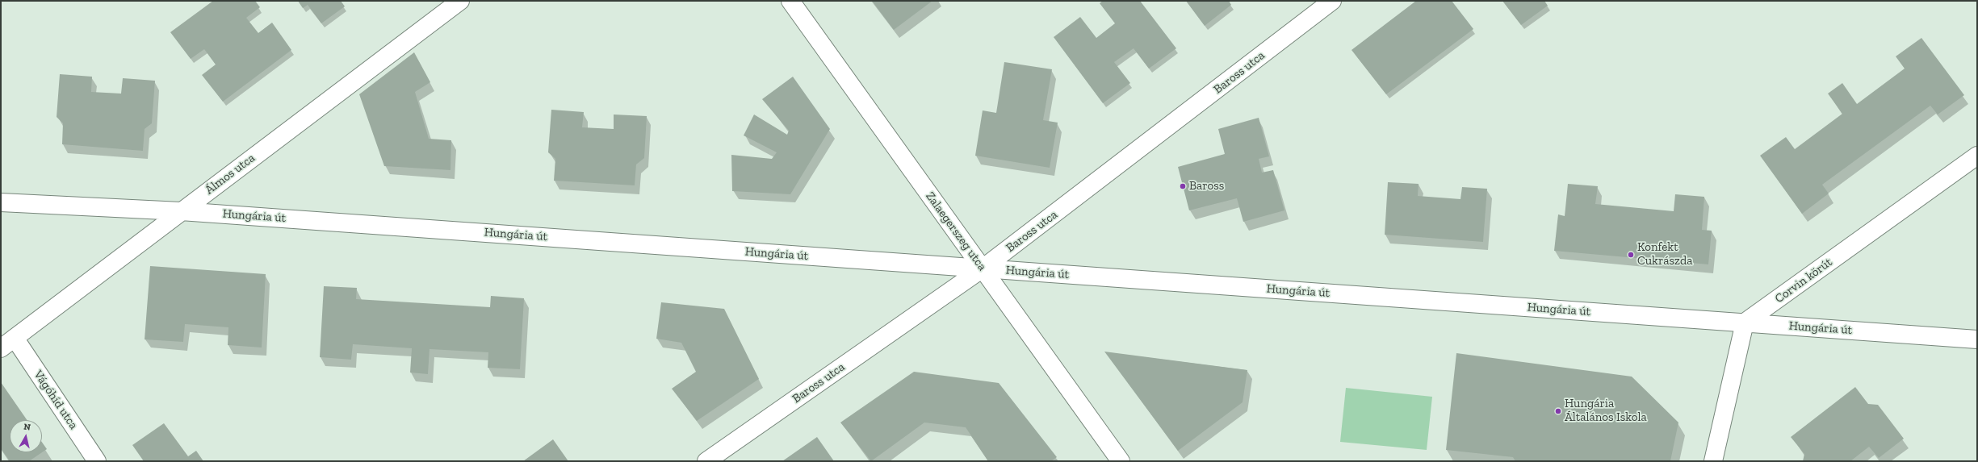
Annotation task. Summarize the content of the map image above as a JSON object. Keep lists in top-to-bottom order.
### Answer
{
  "streets": {
    "street": [
      "Baross utca",
      "Álmos utca",
      "Hungária út",
      "Zalaegerszeg utca",
      "Corvin körút",
      "Vágóhíd utca"
    ]
  },
  "crossings": [
    ["Baross utca", "Hungária út"],
    ["Baross utca", "Zalaegerszeg utca"],
    ["Álmos utca", "Hungária út"],
    ["Álmos utca", "Vágóhíd utca"],
    ["Hungária út", "Zalaegerszeg utca"],
    ["Hungária út", "Corvin körút"]
  ],
  "places": ["Baross", "Konfekt Cukrászda", "Hungária Általános Iskola"],
  "north": "top"
}
